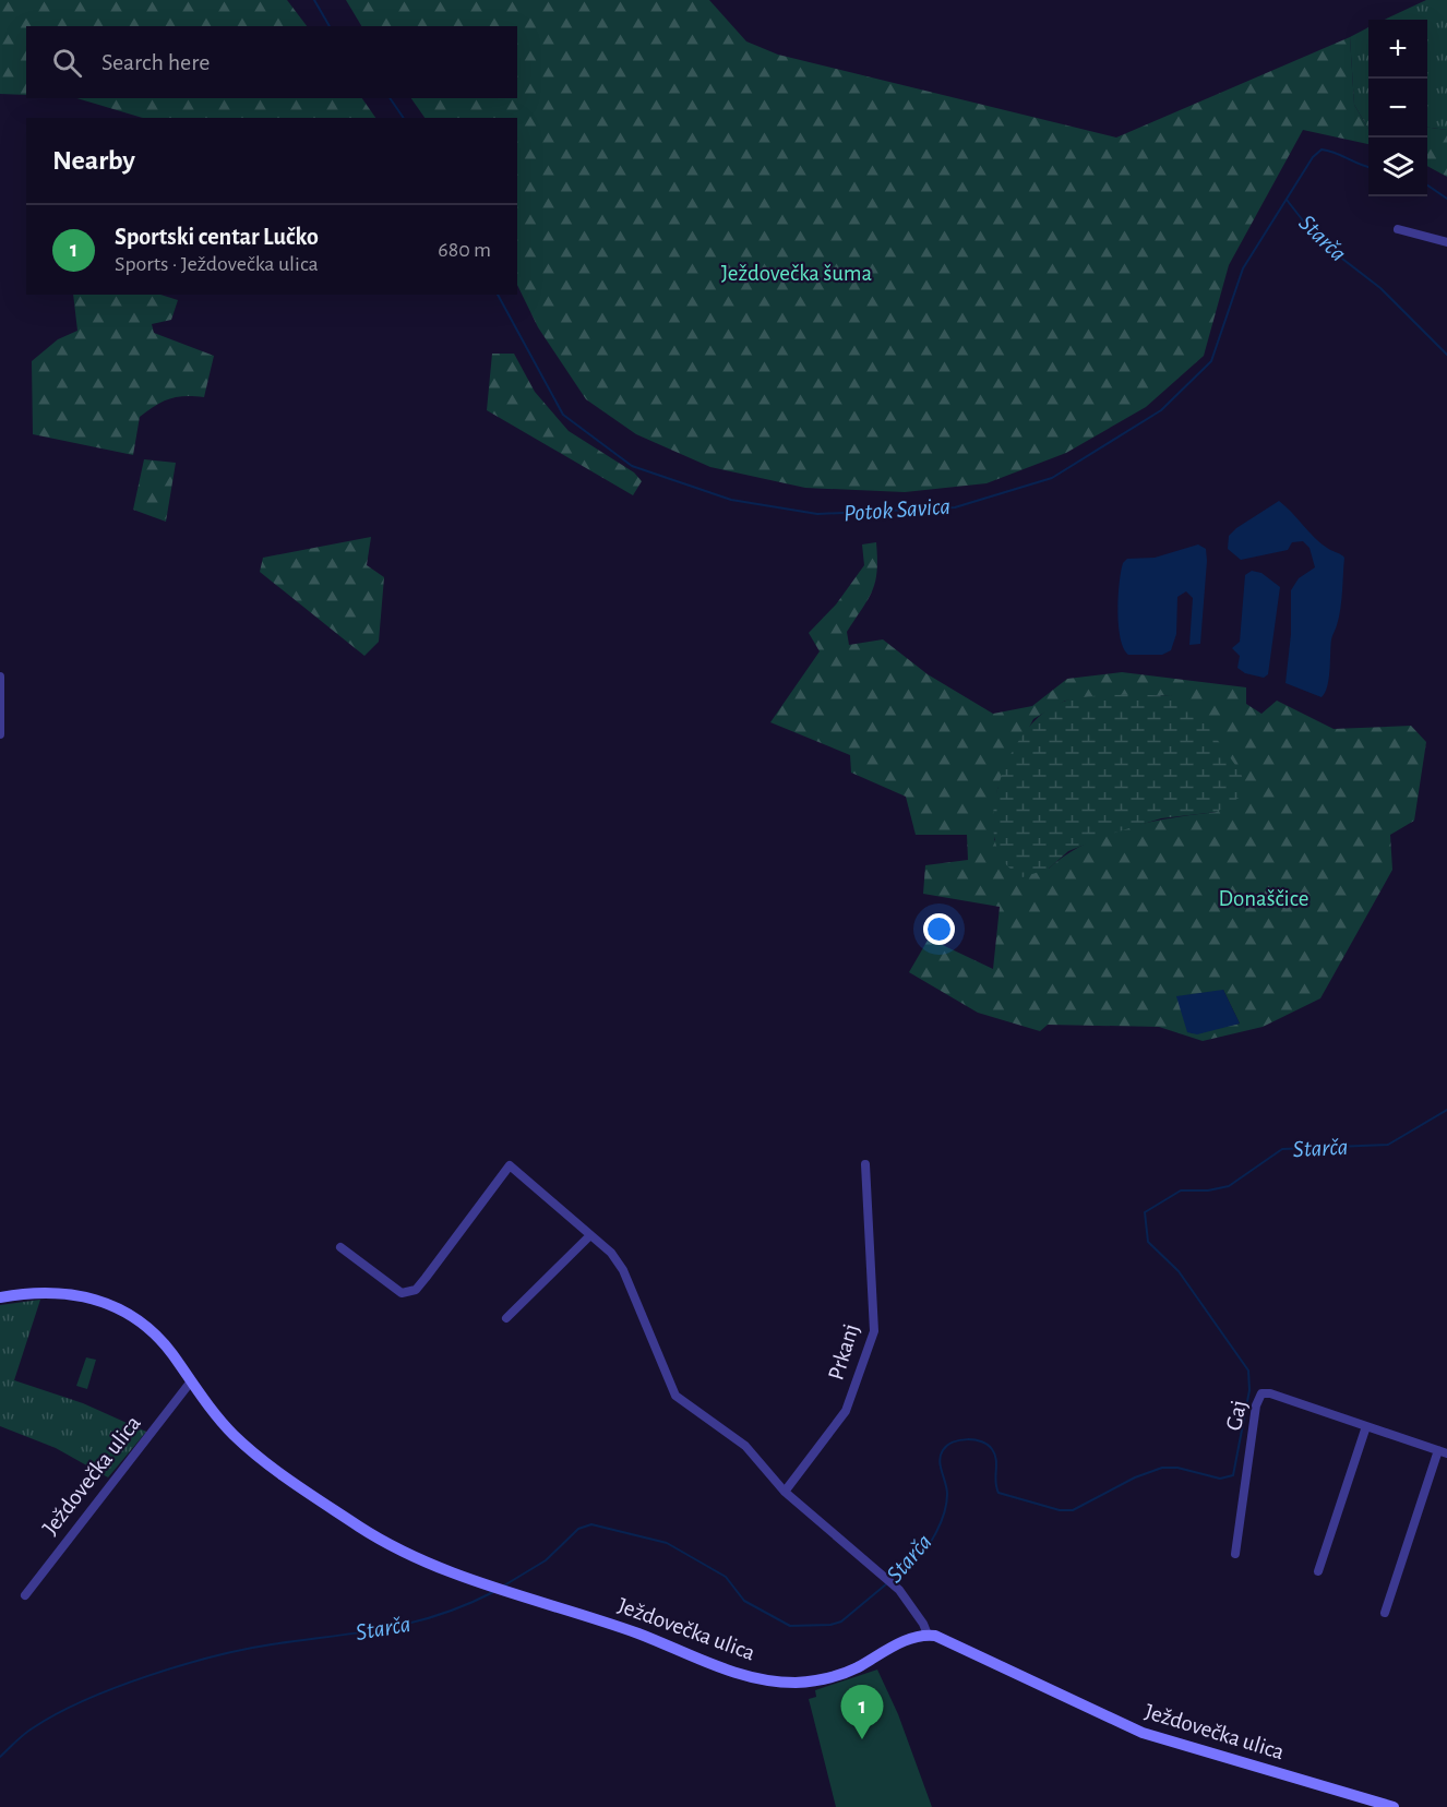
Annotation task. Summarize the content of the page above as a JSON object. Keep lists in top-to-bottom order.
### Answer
{
  "streets": {
    "main road": ["Ježdovečka ulica"],
    "street": ["Prkanj", "Gaj"]
  },
  "water": ["Starča", "Potok Savica"],
  "parks": ["Ježdovečka šuma", "Donaščice"],
  "page": {
    "map_buttons": ["+", "−"],
    "search": "Search here",
    "heading": "Nearby",
    "list": [
      {
        "mark": "1",
        "name": "Sportski centar Lučko",
        "note": "Sports · Ježdovečka ulica",
        "value": "680 m"
      }
    ],
    "pins": "1"
  }
}
